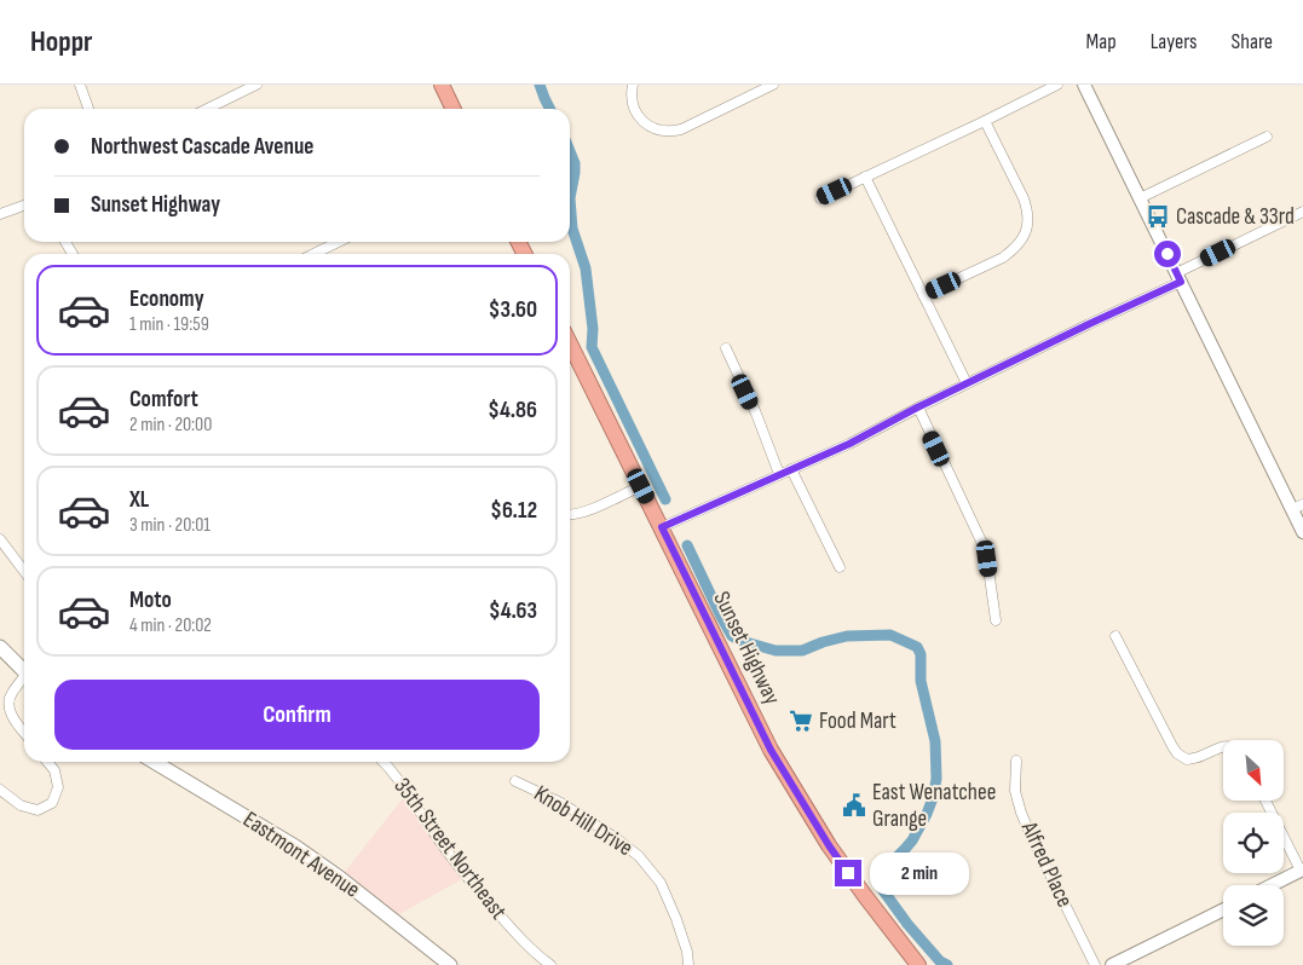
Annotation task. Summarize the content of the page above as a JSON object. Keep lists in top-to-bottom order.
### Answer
{
  "streets": {
    "highway": ["Sunset Highway"],
    "main road": ["Eastmont Avenue"],
    "street": ["Knob Hill Drive", "35th Street Northeast", "Alfred Place"]
  },
  "places": {
    "bus stop": ["Cascade & 33rd"],
    "supermarket": ["Food Mart"],
    "public building": ["East Wenatchee Grange"]
  },
  "north": "bottom right",
  "page": {
    "header": "Hoppr",
    "nav": ["Map", "Layers", "Share"],
    "banner": ["Northwest Cascade Avenue", "Sunset Highway"],
    "list": [
      {
        "name": "Economy",
        "note": "1 min · 19:59",
        "value": "$3.60"
      },
      {
        "name": "Comfort",
        "note": "2 min · 20:00",
        "value": "$4.86"
      },
      {
        "name": "XL",
        "note": "3 min · 20:01",
        "value": "$6.12"
      },
      {
        "name": "Moto",
        "note": "4 min · 20:02",
        "value": "$4.63"
      }
    ],
    "buttons": "Confirm",
    "bubble": "2 min"
  }
}
